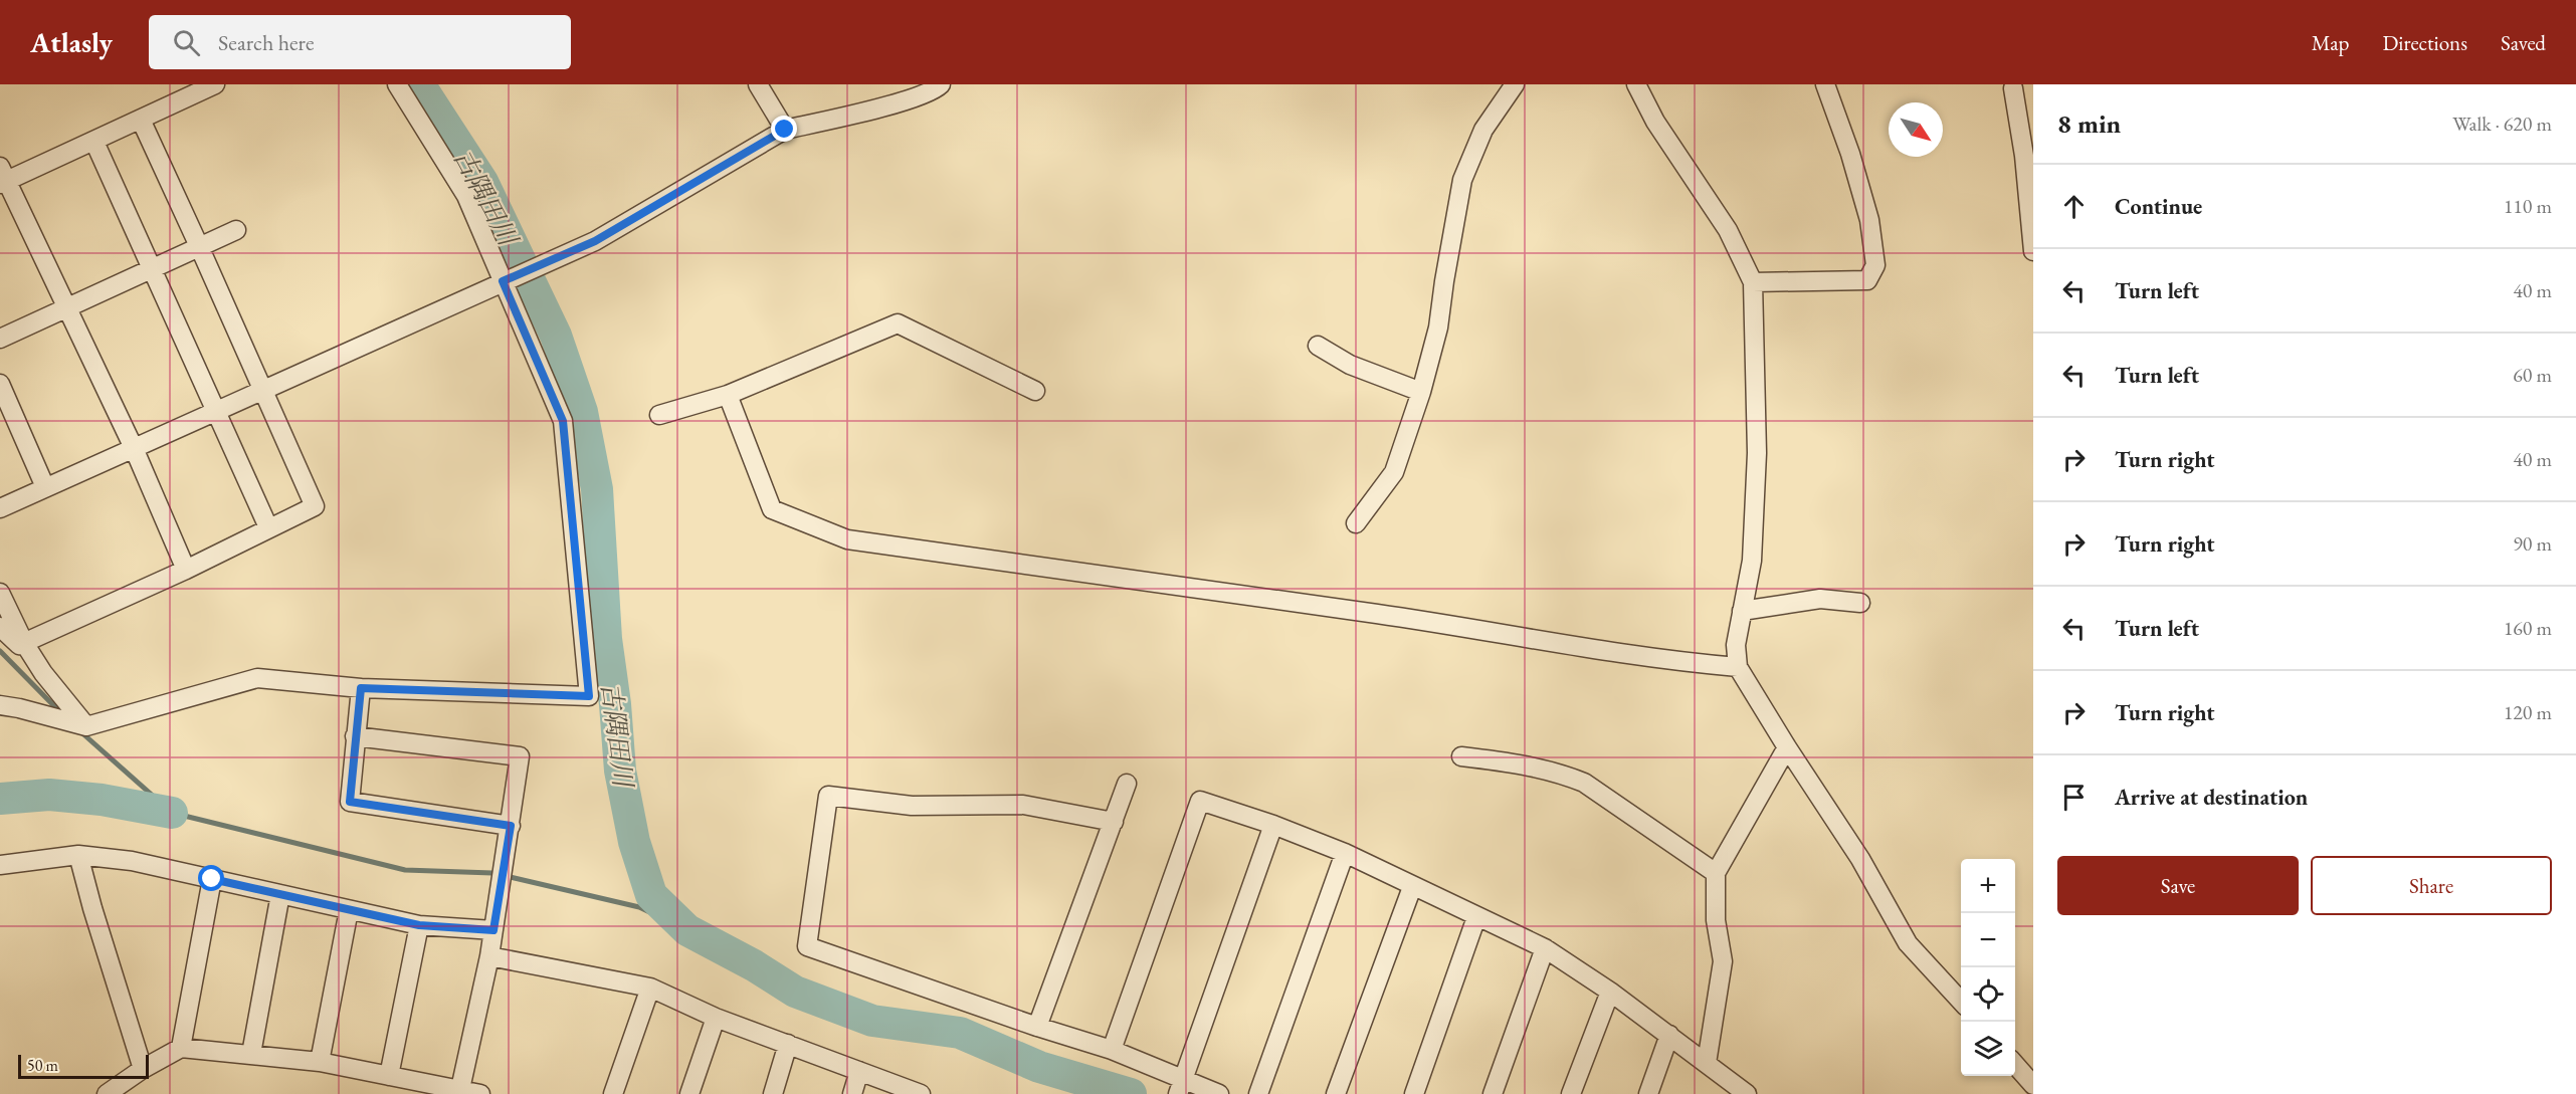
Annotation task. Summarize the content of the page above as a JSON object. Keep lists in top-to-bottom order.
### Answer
{
  "water": ["古隅田川"],
  "scale_bar": "50 m",
  "north": "bottom right",
  "page": {
    "header": "Atlasly",
    "search": "Search here",
    "nav": ["Map", "Directions", "Saved"],
    "heading": ["8 min", "Walk · 620 m"],
    "list": [
      ["Continue", "110 m"],
      ["Turn left", "40 m"],
      ["Turn left", "60 m"],
      ["Turn right", "40 m"],
      ["Turn right", "90 m"],
      ["Turn left", "160 m"],
      ["Turn right", "120 m"],
      "Arrive at destination"
    ],
    "buttons": ["Save", "Share"],
    "map_buttons": ["+", "−"],
    "scale": "50 m"
  }
}
